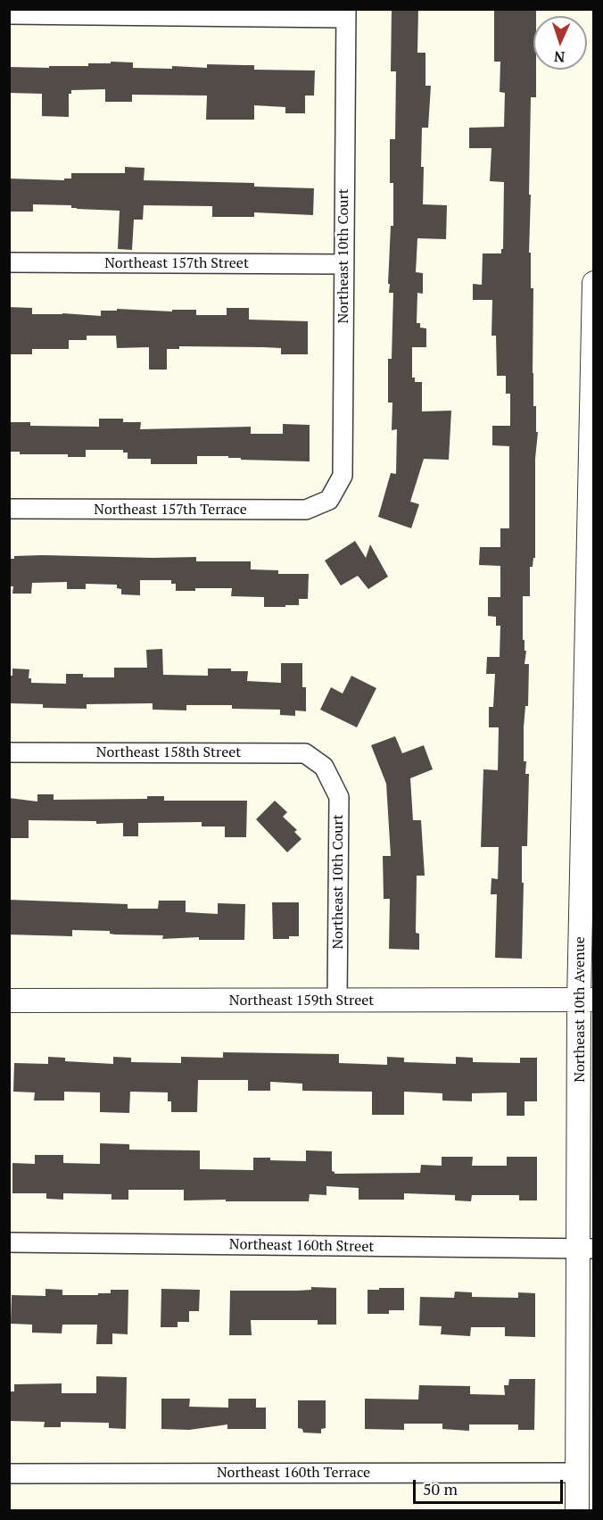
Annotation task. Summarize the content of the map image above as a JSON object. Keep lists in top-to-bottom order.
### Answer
{
  "streets": {
    "street": [
      "Northeast 10th Court",
      "Northeast 157th Street",
      "Northeast 157th Terrace",
      "Northeast 158th Street",
      "Northeast 159th Street",
      "Northeast 10th Avenue",
      "Northeast 160th Street",
      "Northeast 160th Terrace"
    ]
  },
  "crossings": [
    ["Northeast 10th Court", "Northeast 157th Street"],
    ["Northeast 10th Court", "Northeast 157th Terrace"],
    ["Northeast 10th Court", "Northeast 158th Street"],
    ["Northeast 10th Court", "Northeast 159th Street"],
    ["Northeast 159th Street", "Northeast 10th Avenue"],
    ["Northeast 10th Avenue", "Northeast 160th Street"],
    ["Northeast 10th Avenue", "Northeast 160th Terrace"]
  ],
  "scale_bar": "50 m",
  "north": "bottom"
}
